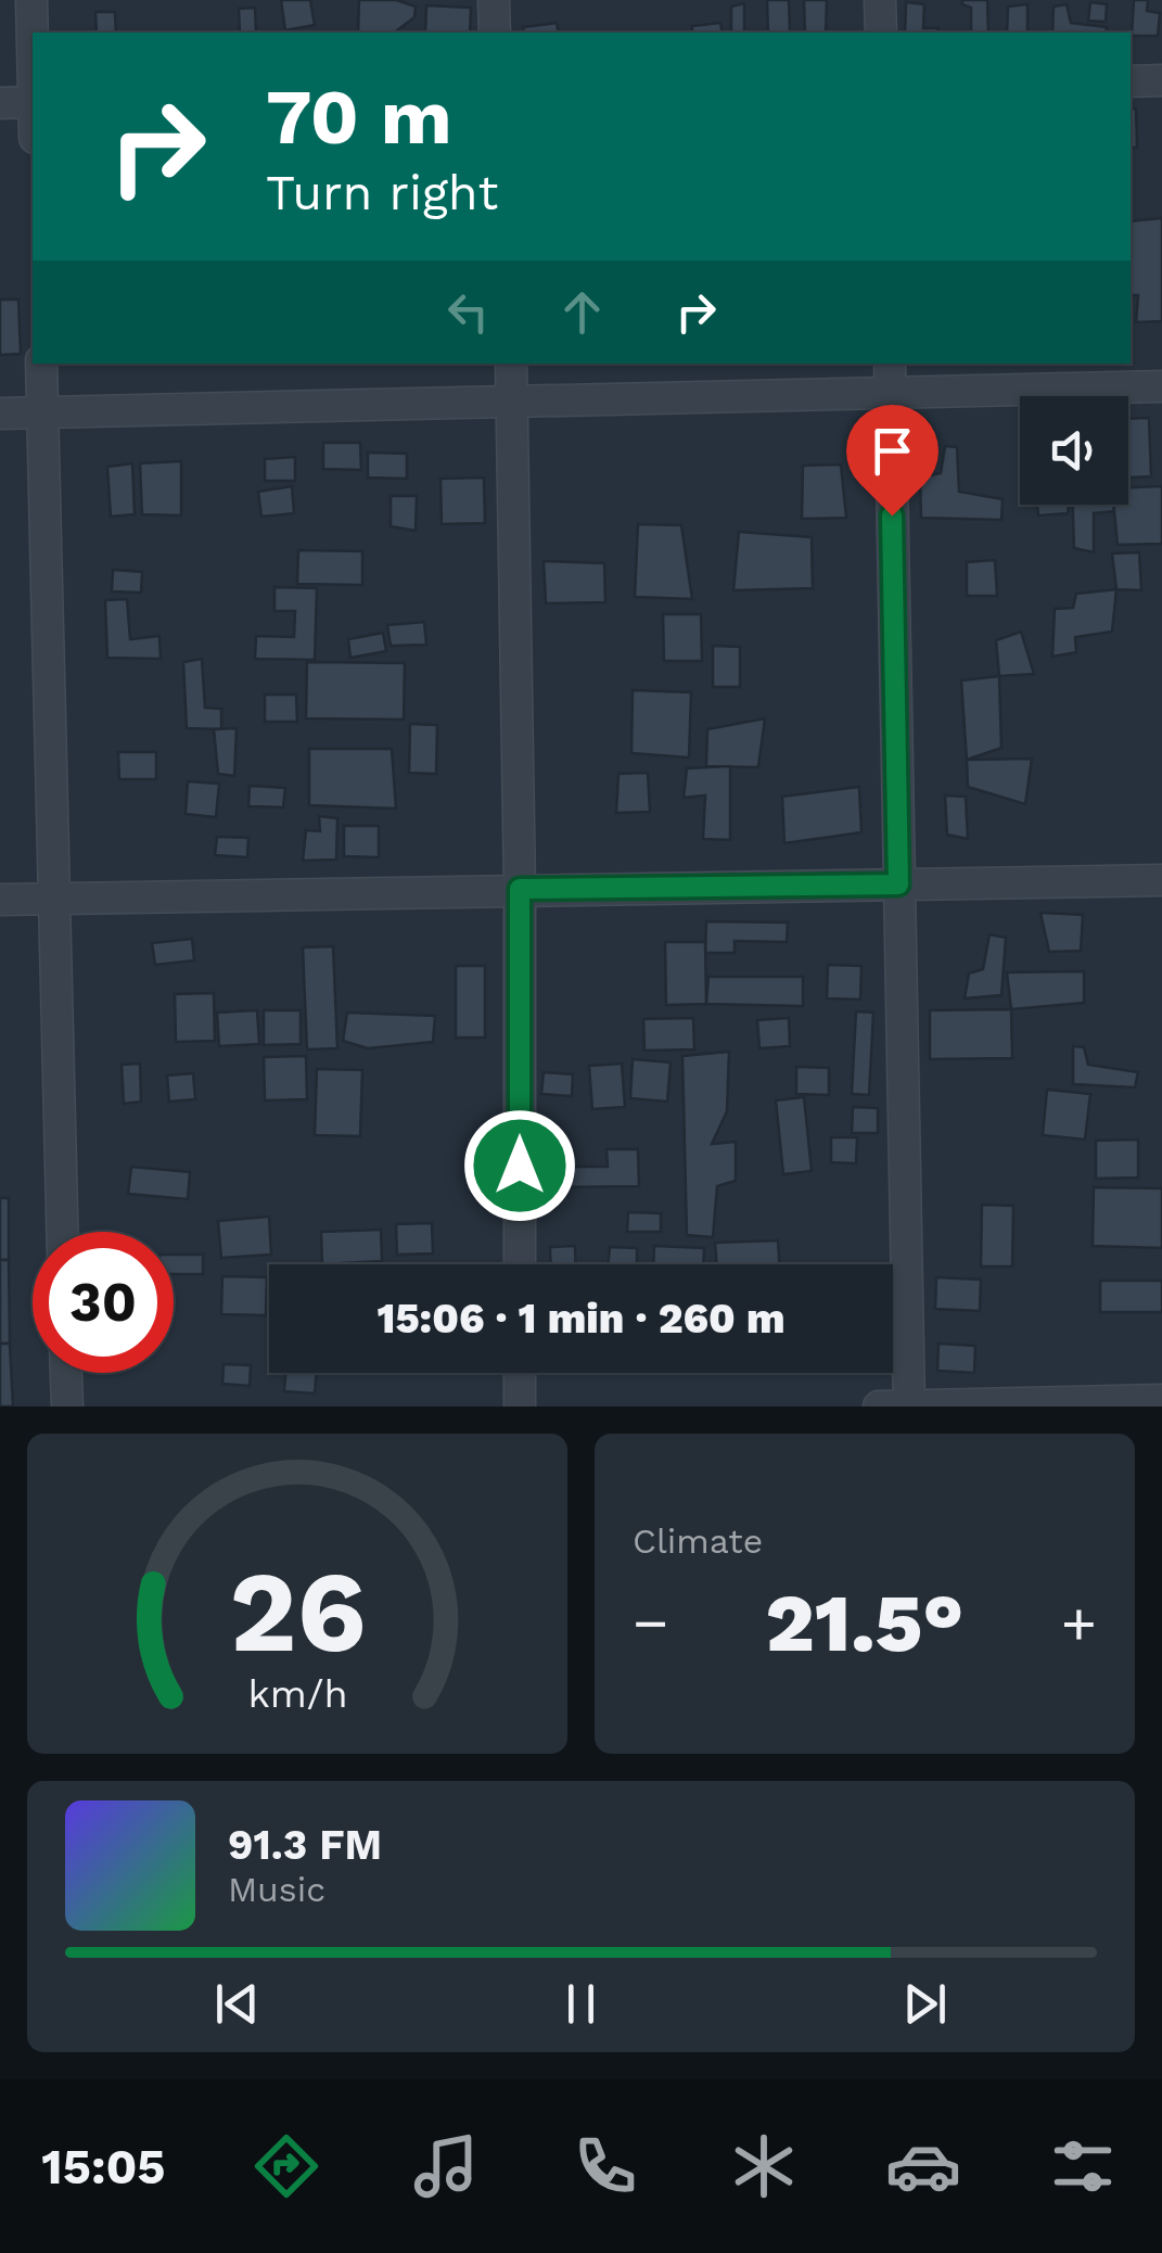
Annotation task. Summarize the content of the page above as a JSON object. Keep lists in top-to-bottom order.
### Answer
{
  "page": {
    "turn": ["70 m", "Turn right"],
    "limit": "30",
    "trip": "15:06 · 1 min · 260 m",
    "tile": "Climate",
    "heat": ["−", "21.5°", "+"],
    "song": ["91.3 FM", "Music"],
    "tabs": "15:05",
    "gauge": ["26", "km/h"]
  }
}
